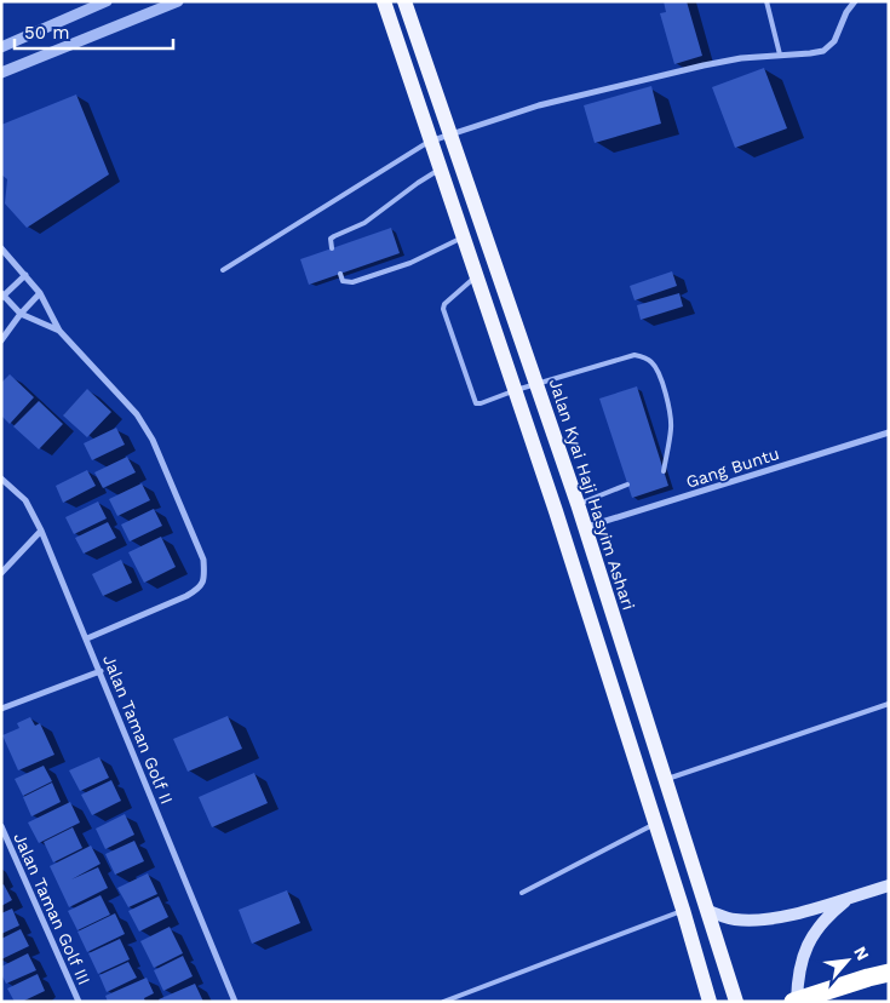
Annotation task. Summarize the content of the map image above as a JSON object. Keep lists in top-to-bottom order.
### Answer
{
  "streets": {
    "main road": ["Jalan Kyai Haji Hasyim Ashari"],
    "street": ["Gang Buntu", "Jalan Taman Golf II", "Jalan Taman Golf III"]
  },
  "crossings": [
    ["Gang Buntu", "Jalan Kyai Haji Hasyim Ashari"]
  ],
  "scale_bar": "50 m",
  "north": "top right"
}
